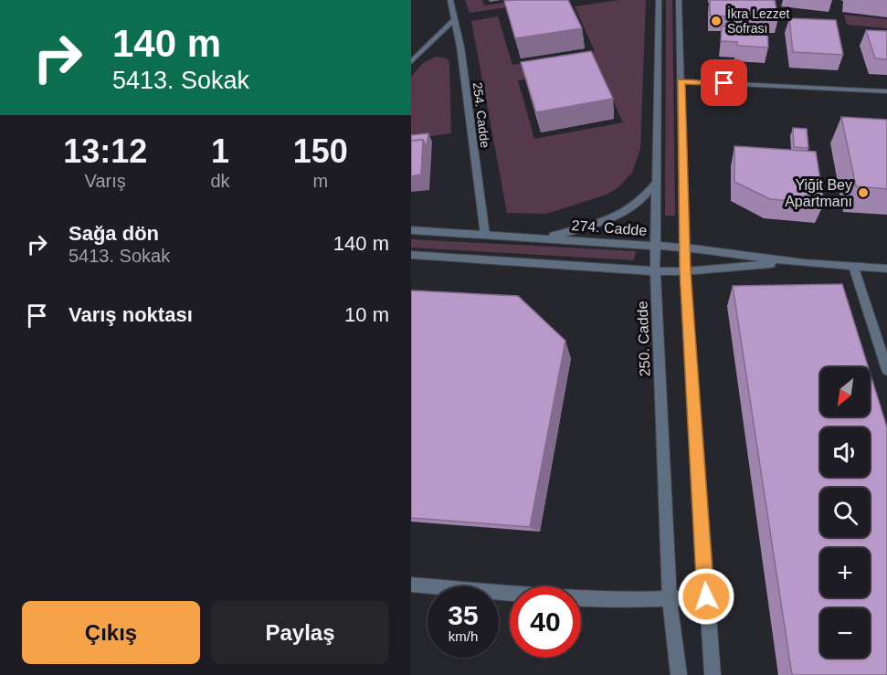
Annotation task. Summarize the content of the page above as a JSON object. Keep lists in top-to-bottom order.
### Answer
{
  "streets": {
    "street": ["254. Cadde", "274. Cadde", "250. Cadde"]
  },
  "crossings": [
    ["254. Cadde", "274. Cadde"],
    ["274. Cadde", "250. Cadde"]
  ],
  "places": ["İkra Lezzet Sofrası", "Yiğit Bey Apartmanı"],
  "north": "bottom left",
  "page": {
    "turn": ["140 m", "5413. Sokak"],
    "eta": [
      "13:12",
      "Varış",
      "1",
      "dk",
      "150",
      "m"
    ],
    "list": [
      {
        "name": "Sağa dön",
        "note": "5413. Sokak",
        "value": "140 m"
      },
      {
        "name": "Varış noktası",
        "value": "10 m"
      }
    ],
    "map_buttons": ["+", "−"],
    "speed": "35 km/h",
    "limit": "40",
    "buttons": ["Çıkış", "Paylaş"]
  }
}
